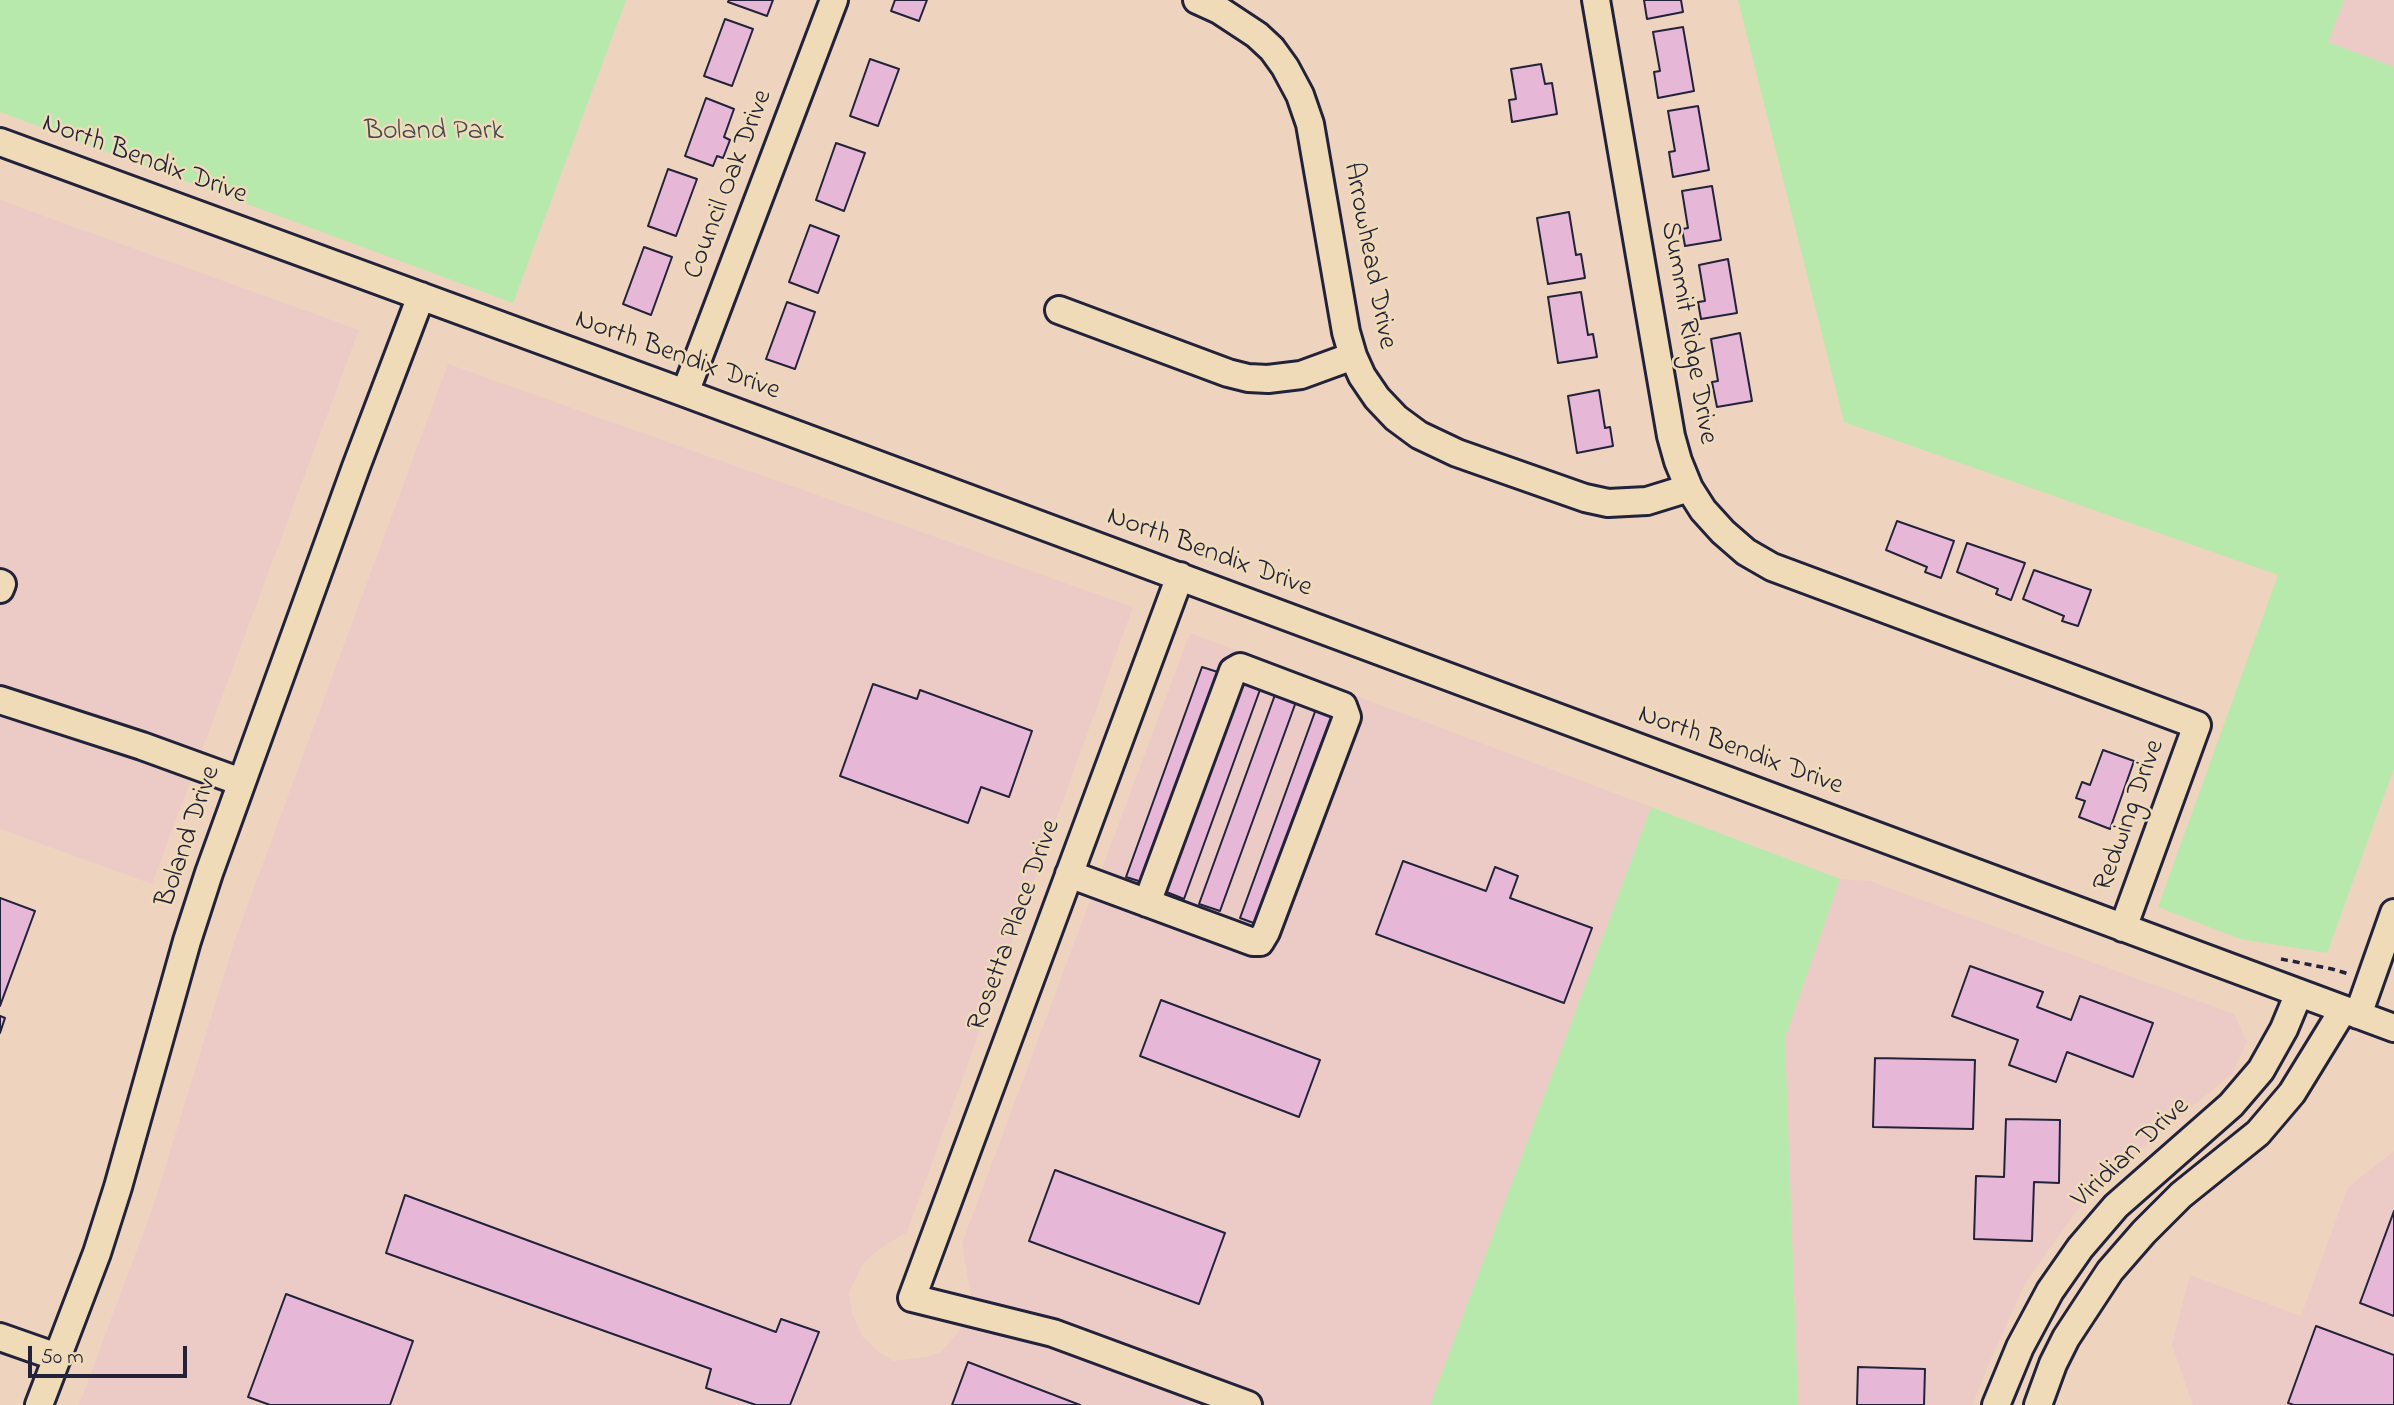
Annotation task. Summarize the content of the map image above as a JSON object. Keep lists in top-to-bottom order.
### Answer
{
  "streets": {
    "street": [
      "North Bendix Drive",
      "Council Oak Drive",
      "Arrowhead Drive",
      "Summit Ridge Drive",
      "Redwing Drive",
      "Boland Drive",
      "Rosetta Place Drive",
      "Viridian Drive"
    ]
  },
  "crossings": [
    ["North Bendix Drive", "Council Oak Drive"],
    ["North Bendix Drive", "Redwing Drive"],
    ["North Bendix Drive", "Boland Drive"],
    ["North Bendix Drive", "Rosetta Place Drive"],
    ["North Bendix Drive", "Viridian Drive"],
    ["Arrowhead Drive", "Summit Ridge Drive"],
    ["Summit Ridge Drive", "Redwing Drive"]
  ],
  "parks": ["Boland Park"],
  "scale_bar": "50 m"
}
